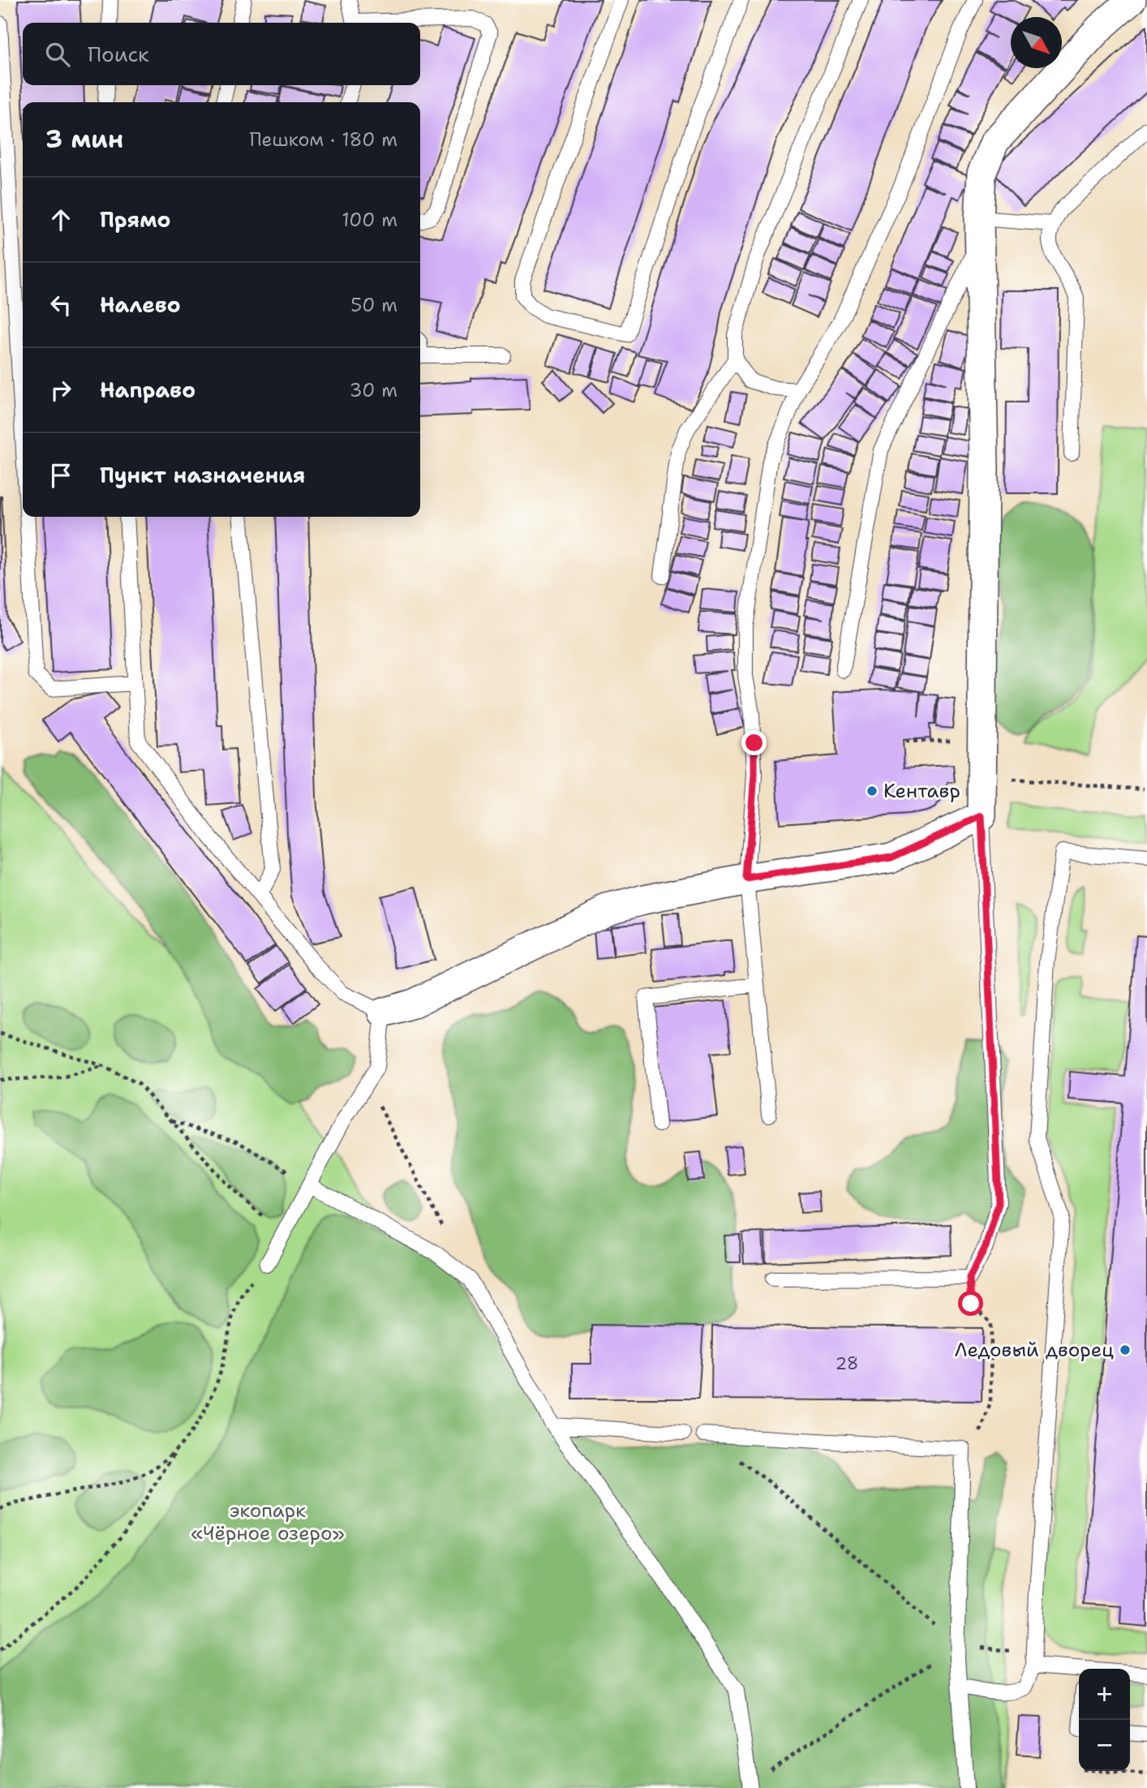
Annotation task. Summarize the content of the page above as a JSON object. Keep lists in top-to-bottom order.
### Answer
{
  "parks": ["экопарк «Чёрное озеро»"],
  "places": ["Кентавр", "Ледовый дворец"],
  "house_numbers": ["28"],
  "north": "bottom right",
  "page": {
    "search": "Поиск",
    "heading": ["3 мин", "Пешком · 180 m"],
    "list": [
      ["Прямо", "100 m"],
      ["Налево", "50 m"],
      ["Направо", "30 m"],
      "Пункт назначения"
    ],
    "map_buttons": ["+", "−"]
  }
}
